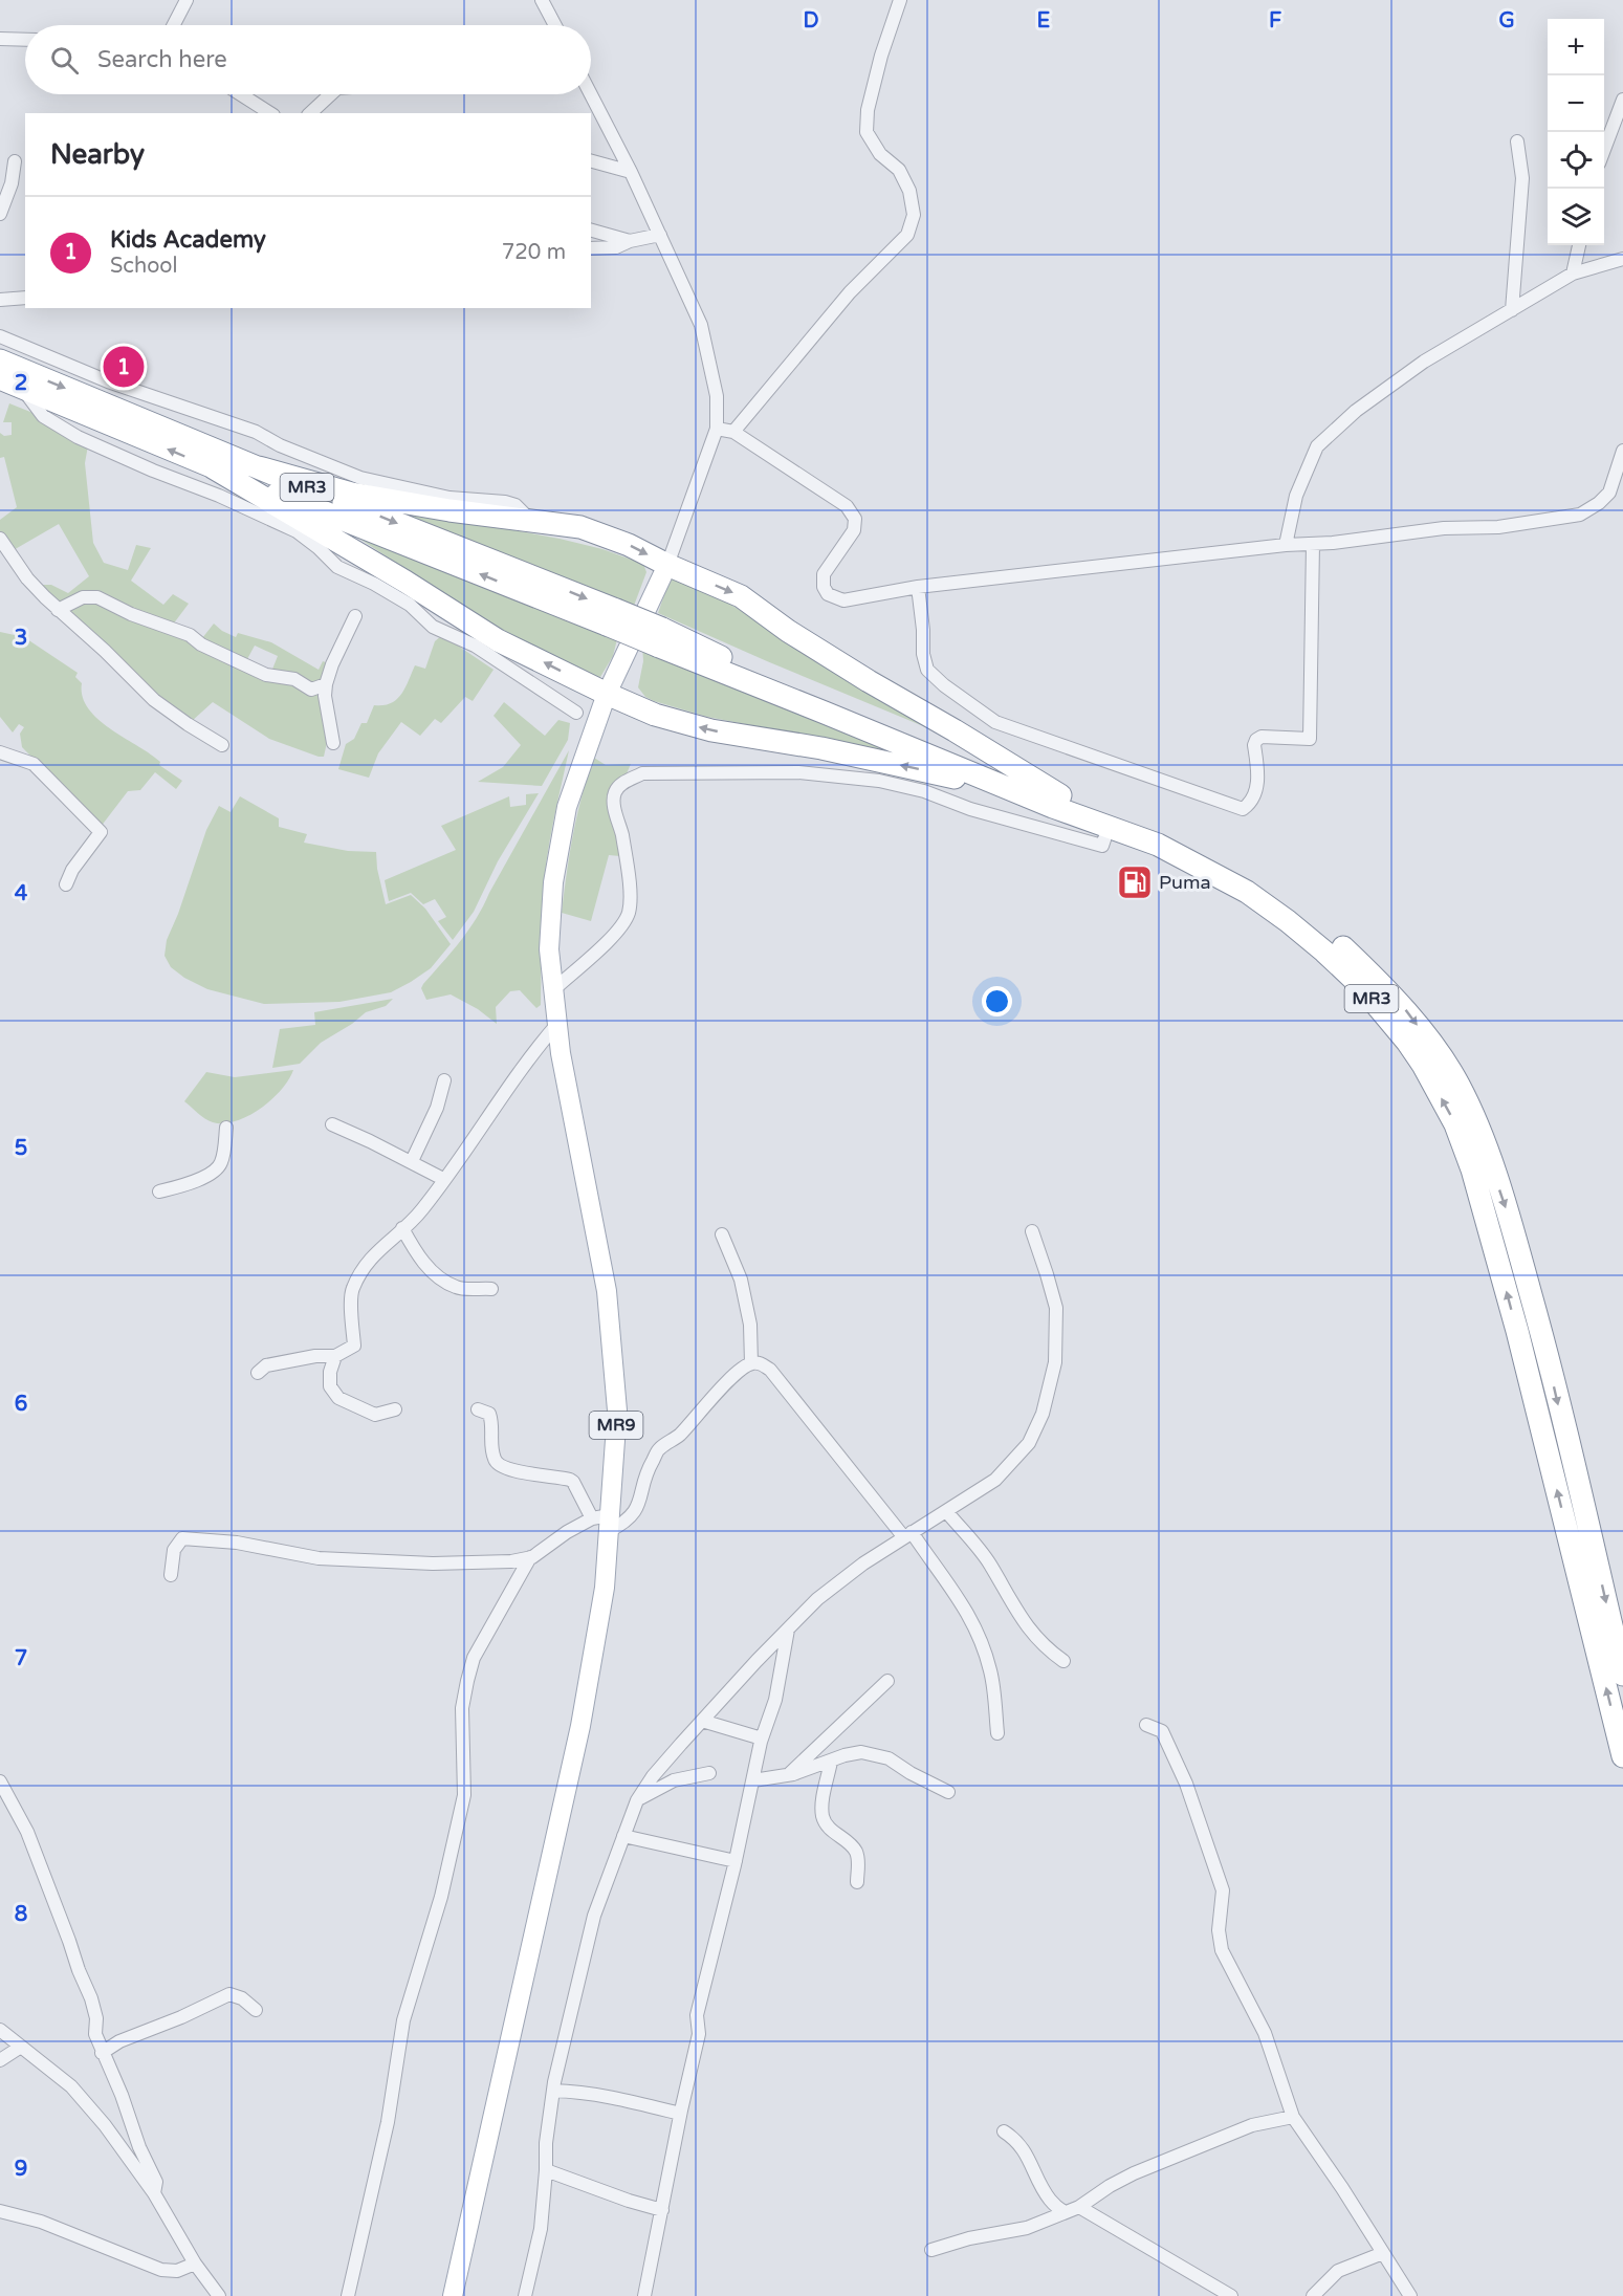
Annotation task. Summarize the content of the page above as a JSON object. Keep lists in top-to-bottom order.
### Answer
{
  "streets": {
    "highway": ["MR3"],
    "main road": ["MR9"]
  },
  "places": {
    "fuel station": ["Puma"]
  },
  "page": {
    "map_buttons": ["+", "−"],
    "search": "Search here",
    "heading": "Nearby",
    "list": [
      {
        "mark": "1",
        "name": "Kids Academy",
        "note": "School",
        "value": "720 m"
      }
    ],
    "pins": "1"
  },
  "grid": {
    "columns": [
      "D",
      "E",
      "F",
      "G"
    ],
    "rows": [
      "2",
      "3",
      "4",
      "5",
      "6",
      "7",
      "8",
      "9"
    ]
  }
}
